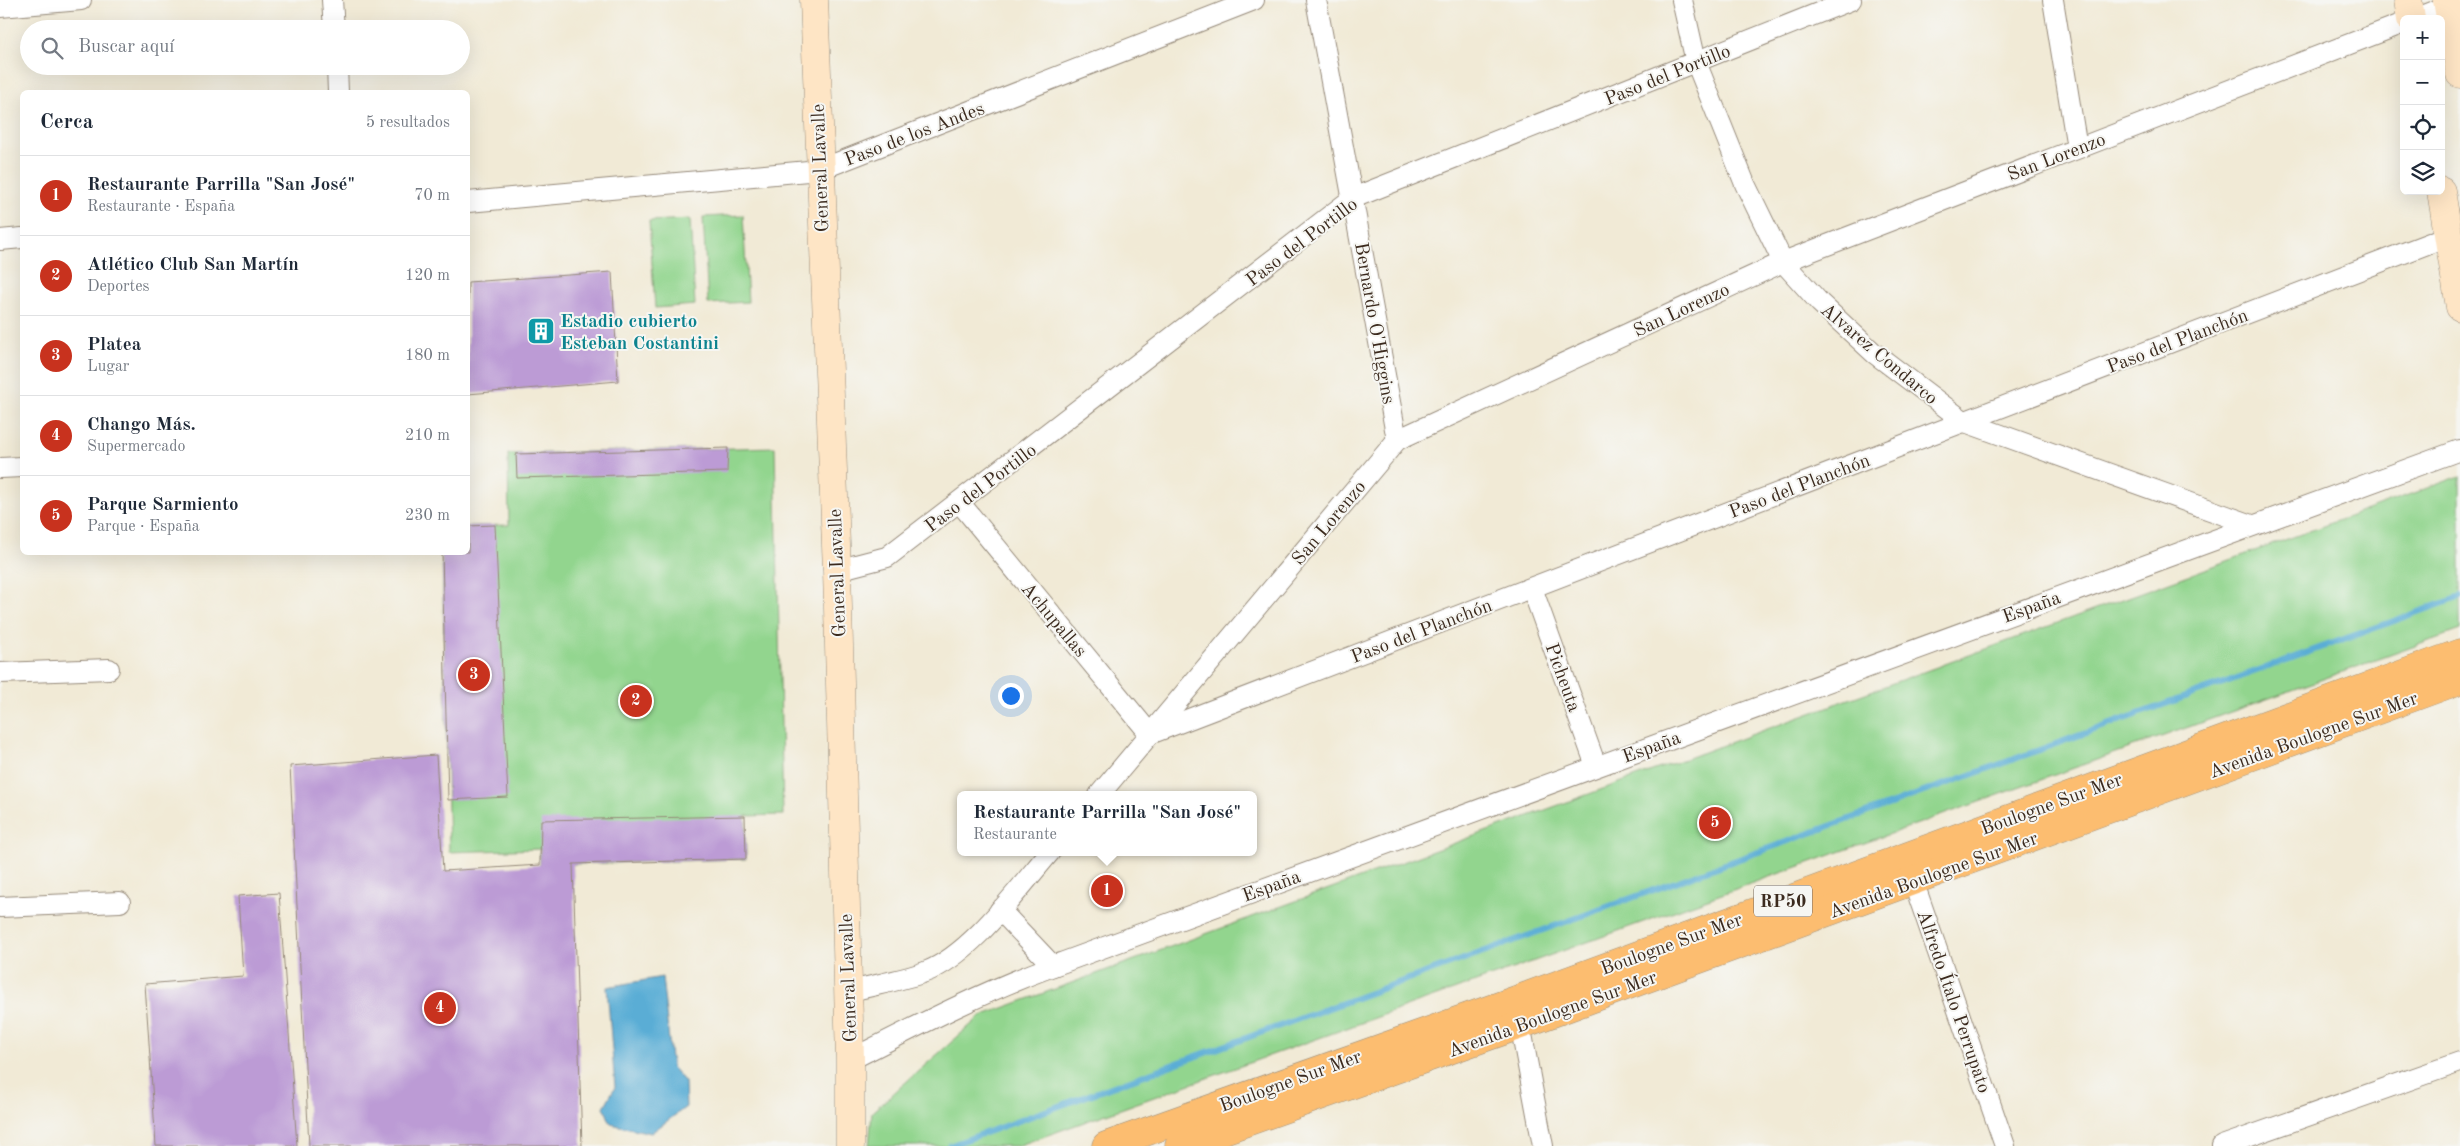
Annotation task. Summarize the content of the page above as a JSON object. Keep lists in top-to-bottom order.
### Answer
{
  "streets": {
    "main road": [
      "General Lavalle",
      "Avenida Boulogne Sur Mer",
      "Boulogne Sur Mer",
      "RP50"
    ],
    "street": [
      "Paso del Portillo",
      "Paso de los Andes",
      "San Lorenzo",
      "Bernardo O'Higgins",
      "Paso del Planchón",
      "Alvarez Condarco",
      "España",
      "Achupallas",
      "Picheuta",
      "Alfredo Ítalo Perrupato"
    ]
  },
  "crossings": [
    ["Paso del Portillo", "General Lavalle"],
    ["Paso del Portillo", "Bernardo O'Higgins"],
    ["Paso del Portillo", "Alvarez Condarco"],
    ["Paso del Portillo", "Achupallas"],
    ["Paso de los Andes", "General Lavalle"],
    ["San Lorenzo", "Bernardo O'Higgins"],
    ["San Lorenzo", "Paso del Planchón"],
    ["San Lorenzo", "Alvarez Condarco"],
    ["San Lorenzo", "Achupallas"],
    ["General Lavalle", "España"],
    ["Paso del Planchón", "Alvarez Condarco"],
    ["Paso del Planchón", "Achupallas"],
    ["Paso del Planchón", "Picheuta"],
    ["Alvarez Condarco", "España"],
    ["España", "Picheuta"],
    ["Avenida Boulogne Sur Mer", "Boulogne Sur Mer"],
    ["Avenida Boulogne Sur Mer", "Alfredo Ítalo Perrupato"],
    ["Boulogne Sur Mer", "Alfredo Ítalo Perrupato"]
  ],
  "places": {
    "building": ["Estadio cubierto Esteban Costantini"]
  },
  "page": {
    "map_buttons": ["+", "−"],
    "search": "Buscar aquí",
    "heading": ["Cerca", "5 resultados"],
    "list": [
      {
        "mark": "1",
        "name": "Restaurante Parrilla \"San José\"",
        "note": "Restaurante · España",
        "value": "70 m"
      },
      {
        "mark": "2",
        "name": "Atlético Club San Martín",
        "note": "Deportes",
        "value": "120 m"
      },
      {
        "mark": "3",
        "name": "Platea",
        "note": "Lugar",
        "value": "180 m"
      },
      {
        "mark": "4",
        "name": "Chango Más.",
        "note": "Supermercado",
        "value": "210 m"
      },
      {
        "mark": "5",
        "name": "Parque Sarmiento",
        "note": "Parque · España",
        "value": "230 m"
      }
    ],
    "pins": [
      "3",
      "2",
      "5",
      "1",
      "4"
    ],
    "popup": ["Restaurante Parrilla \"San José\"", "Restaurante"]
  }
}
